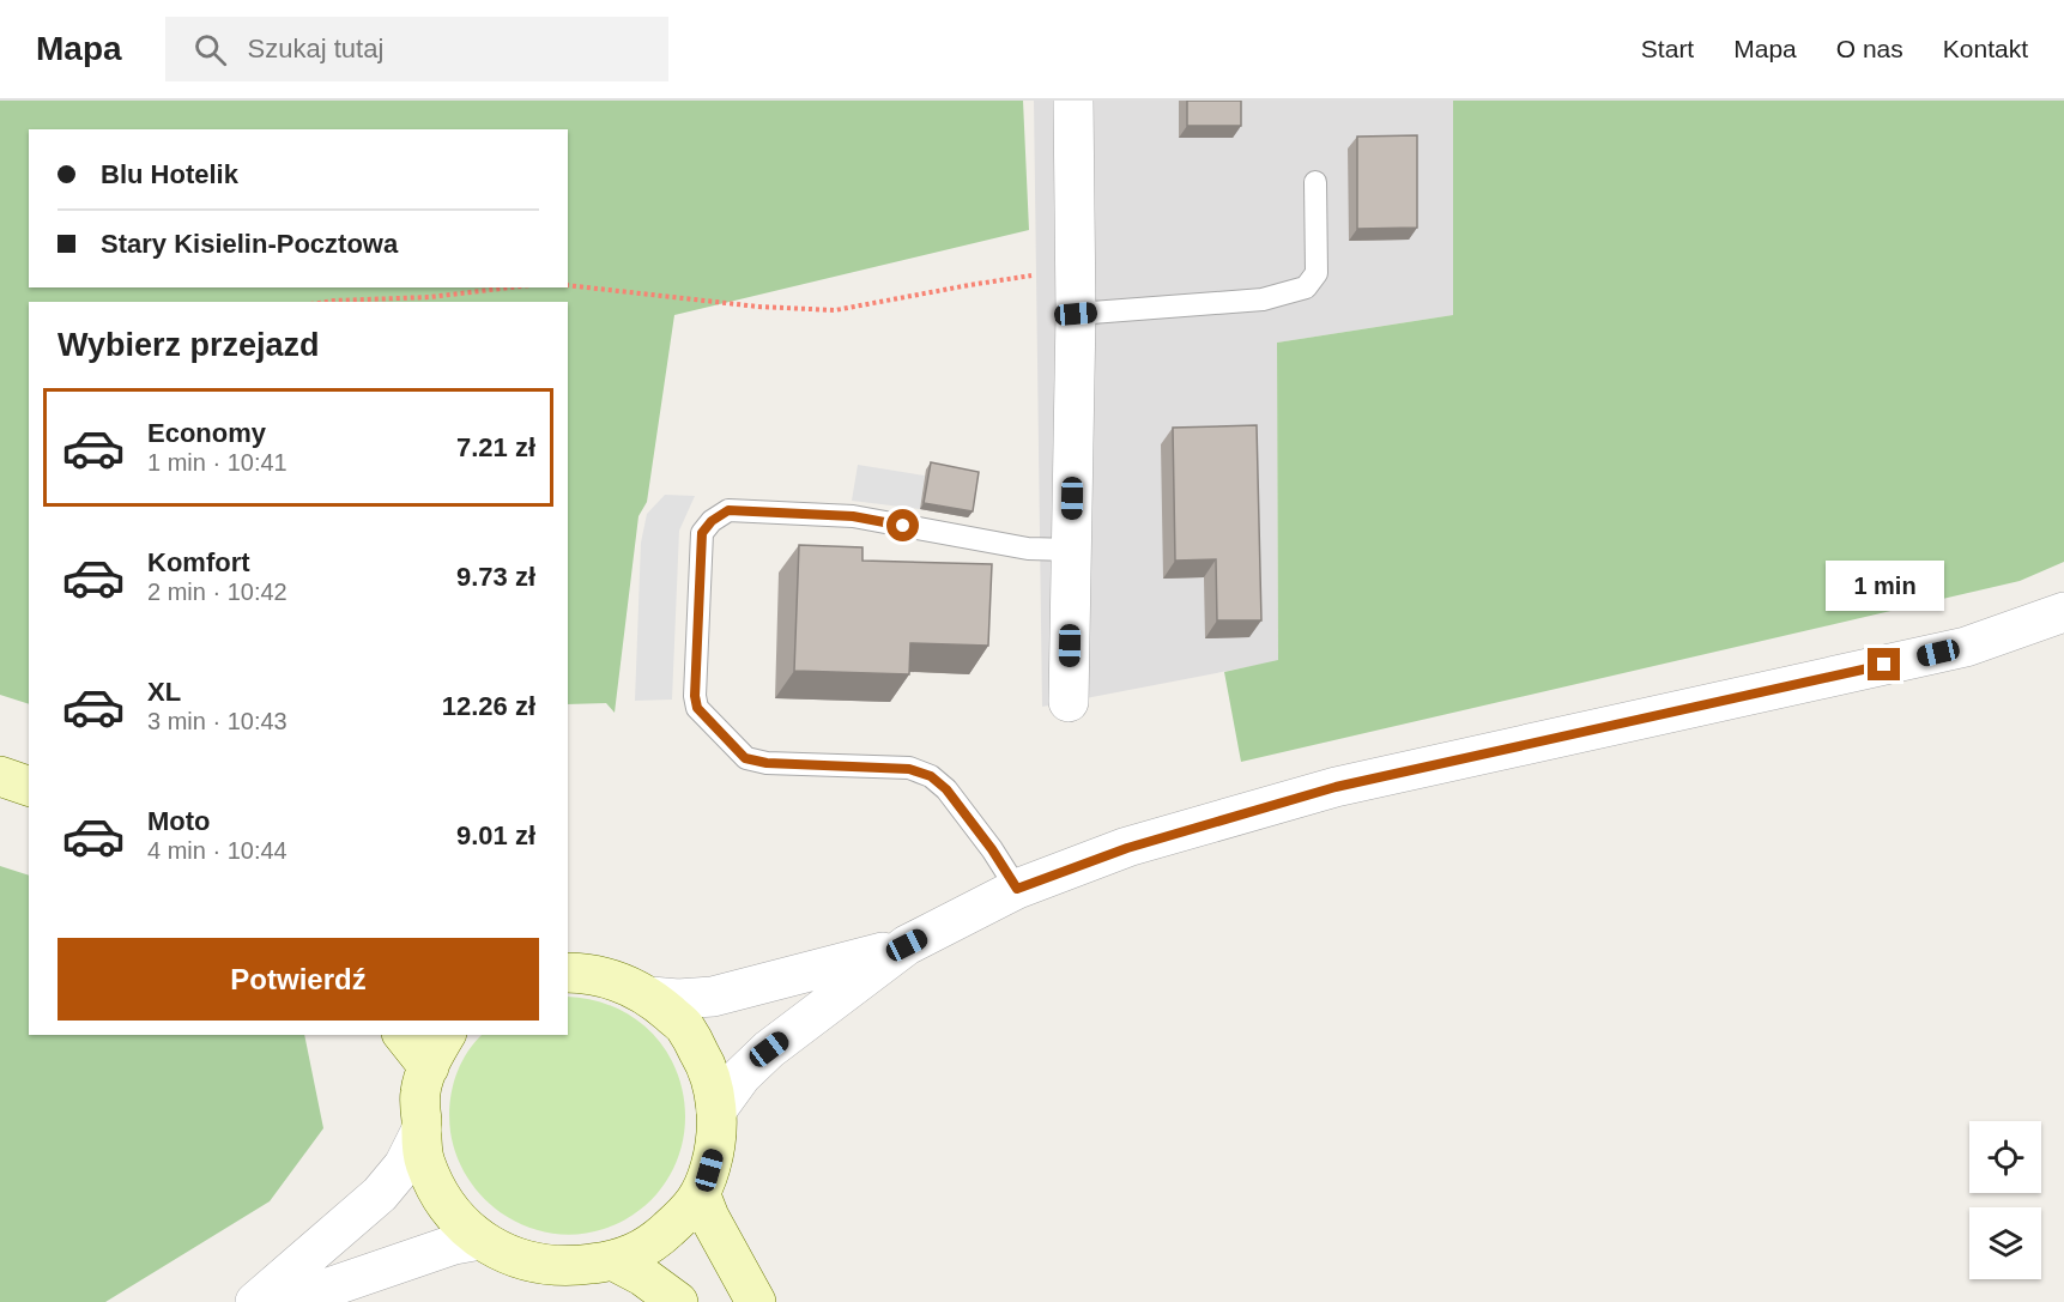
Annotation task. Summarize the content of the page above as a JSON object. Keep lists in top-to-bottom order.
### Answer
{
  "page": {
    "header": "Mapa",
    "search": "Szukaj tutaj",
    "nav": [
      "Start",
      "Mapa",
      "O nas",
      "Kontakt"
    ],
    "banner": ["Blu Hotelik", "Stary Kisielin-Pocztowa"],
    "heading": "Wybierz przejazd",
    "list": [
      {
        "name": "Economy",
        "note": "1 min · 10:41",
        "value": "7.21 zł"
      },
      {
        "name": "Komfort",
        "note": "2 min · 10:42",
        "value": "9.73 zł"
      },
      {
        "name": "XL",
        "note": "3 min · 10:43",
        "value": "12.26 zł"
      },
      {
        "name": "Moto",
        "note": "4 min · 10:44",
        "value": "9.01 zł"
      }
    ],
    "bubble": "1 min",
    "buttons": "Potwierdź"
  }
}
